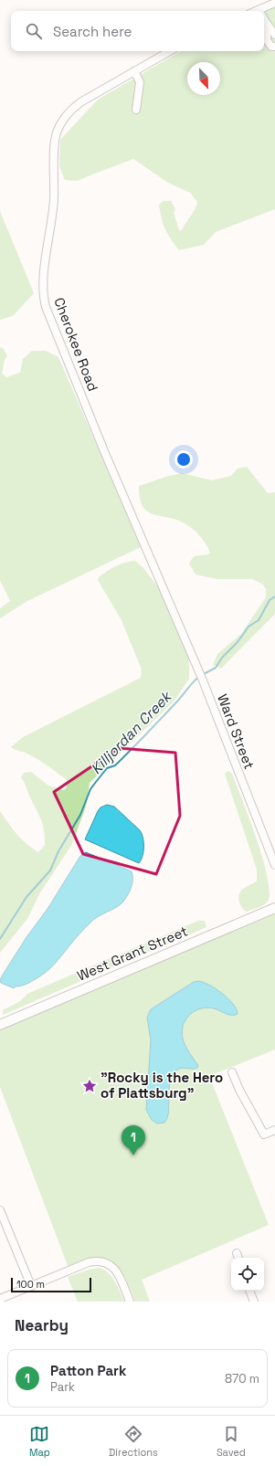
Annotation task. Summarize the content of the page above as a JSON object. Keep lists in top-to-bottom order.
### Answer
{
  "streets": {
    "main road": ["West Grant Street"],
    "street": ["Cherokee Road", "Ward Street"]
  },
  "crossings": [
    ["Cherokee Road", "Ward Street"]
  ],
  "water": ["Killjordan Creek"],
  "places": {
    "place": ["\"Rocky is the Hero of Plattsburg\""]
  },
  "scale_bar": "100 m",
  "north": "bottom right",
  "page": {
    "search": "Search here",
    "pins": "1",
    "scale": "100 m",
    "heading": "Nearby",
    "list": [
      {
        "mark": "1",
        "name": "Patton Park",
        "note": "Park",
        "value": "870 m"
      }
    ],
    "nav": ["Map", "Directions", "Saved"]
  }
}
